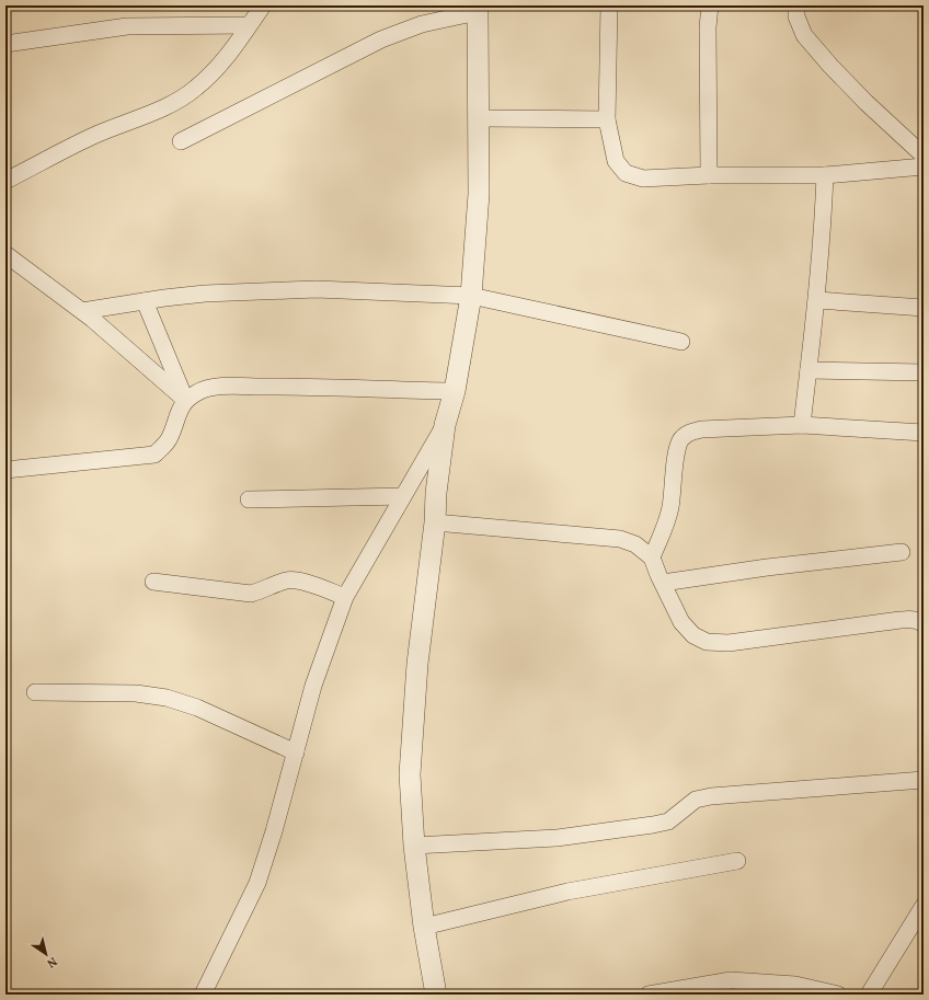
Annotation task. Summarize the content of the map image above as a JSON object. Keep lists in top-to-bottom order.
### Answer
{
  "north": "bottom right"
}
